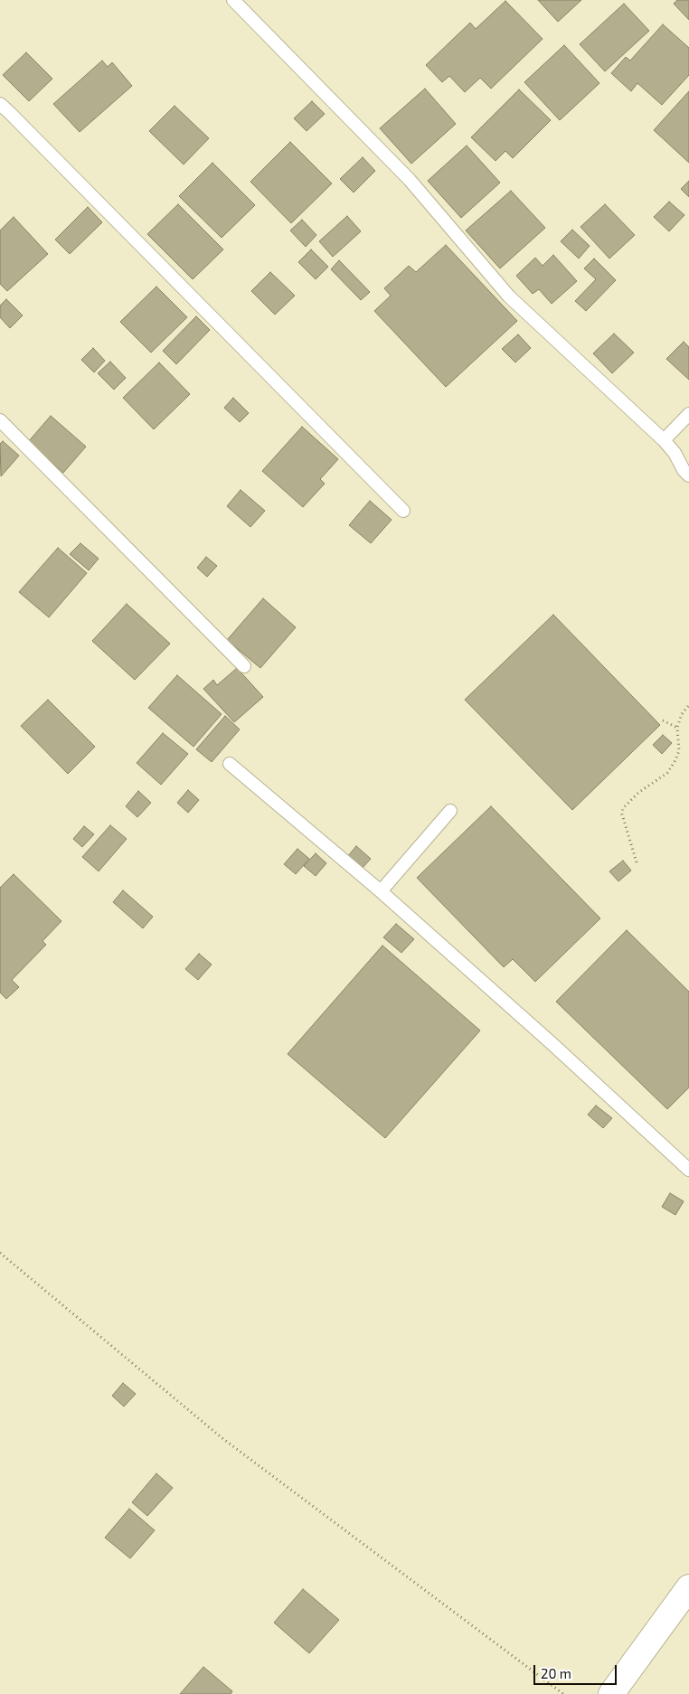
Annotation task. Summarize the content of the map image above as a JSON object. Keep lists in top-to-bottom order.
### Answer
{
  "scale_bar": "20 m"
}
